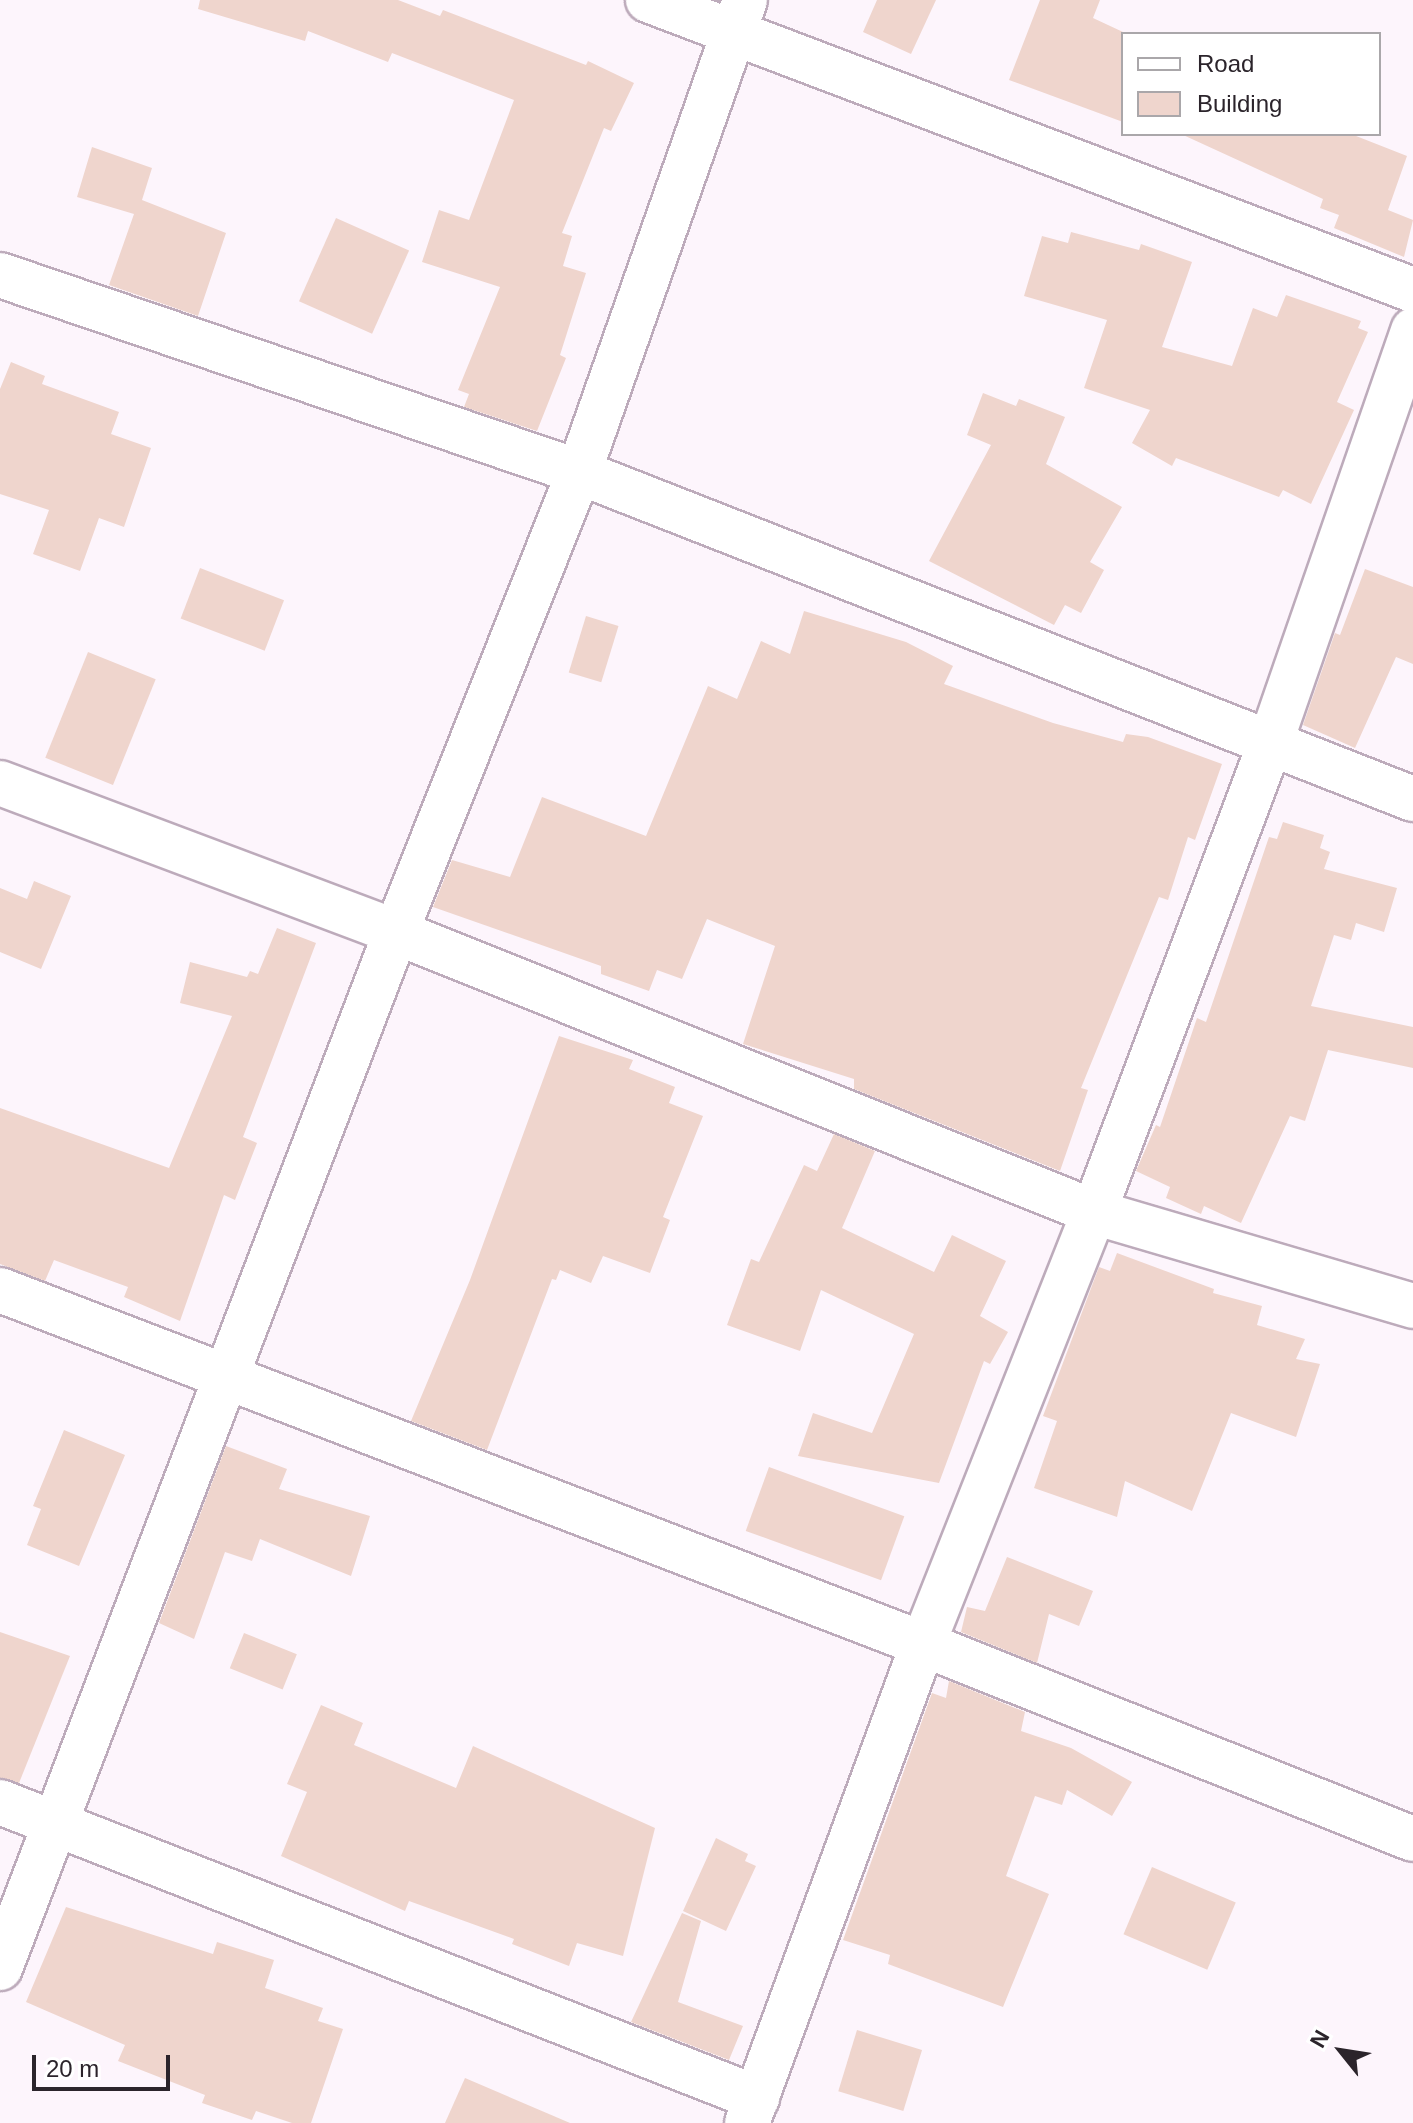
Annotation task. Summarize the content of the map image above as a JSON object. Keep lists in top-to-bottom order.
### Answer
{
  "legend": ["Road", "Building"],
  "scale_bar": "20 m",
  "north": "top left"
}
